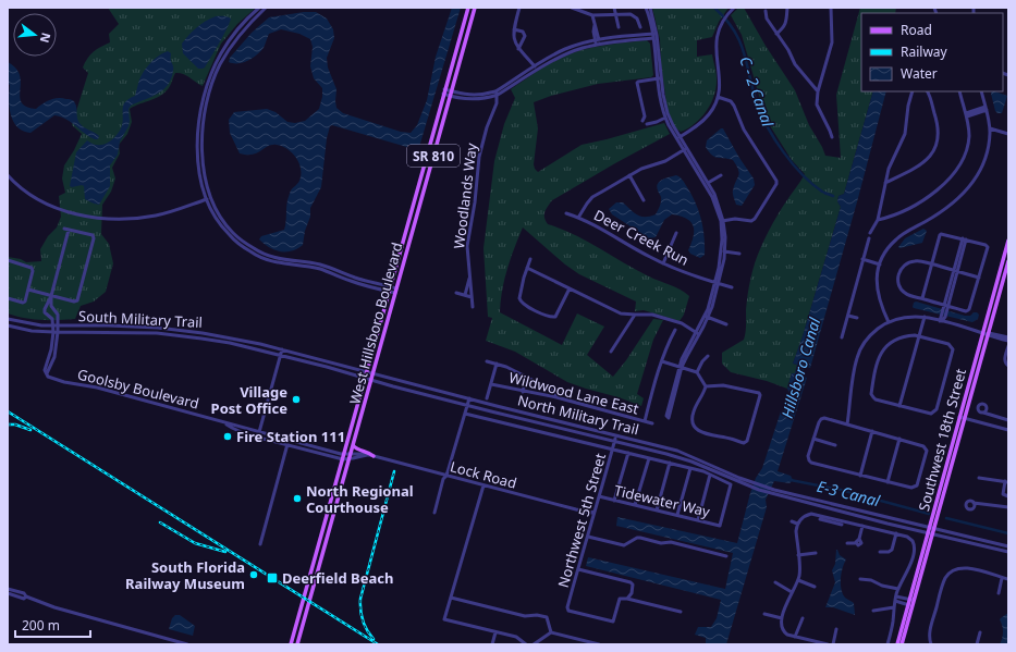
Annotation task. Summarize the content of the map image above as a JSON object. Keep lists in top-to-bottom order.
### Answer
{
  "streets": {
    "main road": ["SR 810", "West Hillsboro Boulevard", "Southwest 18th Street"],
    "street": [
      "Woodlands Way",
      "Deer Creek Run",
      "South Military Trail",
      "Goolsby Boulevard",
      "Wildwood Lane East",
      "North Military Trail",
      "Lock Road",
      "Tidewater Way",
      "Northwest 5th Street"
    ]
  },
  "crossings": [
    ["South Military Trail", "West Hillsboro Boulevard"],
    ["South Military Trail", "North Military Trail"],
    ["West Hillsboro Boulevard", "Goolsby Boulevard"],
    ["West Hillsboro Boulevard", "North Military Trail"],
    ["West Hillsboro Boulevard", "Lock Road"],
    ["Goolsby Boulevard", "Lock Road"],
    ["North Military Trail", "Tidewater Way"],
    ["North Military Trail", "Northwest 5th Street"],
    ["Lock Road", "Northwest 5th Street"],
    ["Tidewater Way", "Northwest 5th Street"]
  ],
  "water": ["C - 2 Canal", "Hillsboro Canal", "E-3 Canal"],
  "places": {
    "other": [
      "Village Post Office",
      "Fire Station 111",
      "North Regional Courthouse",
      "South Florida Railway Museum"
    ],
    "transit": ["Deerfield Beach"]
  },
  "legend": ["Road", "Railway", "Water"],
  "scale_bar": "200 m",
  "north": "right"
}
